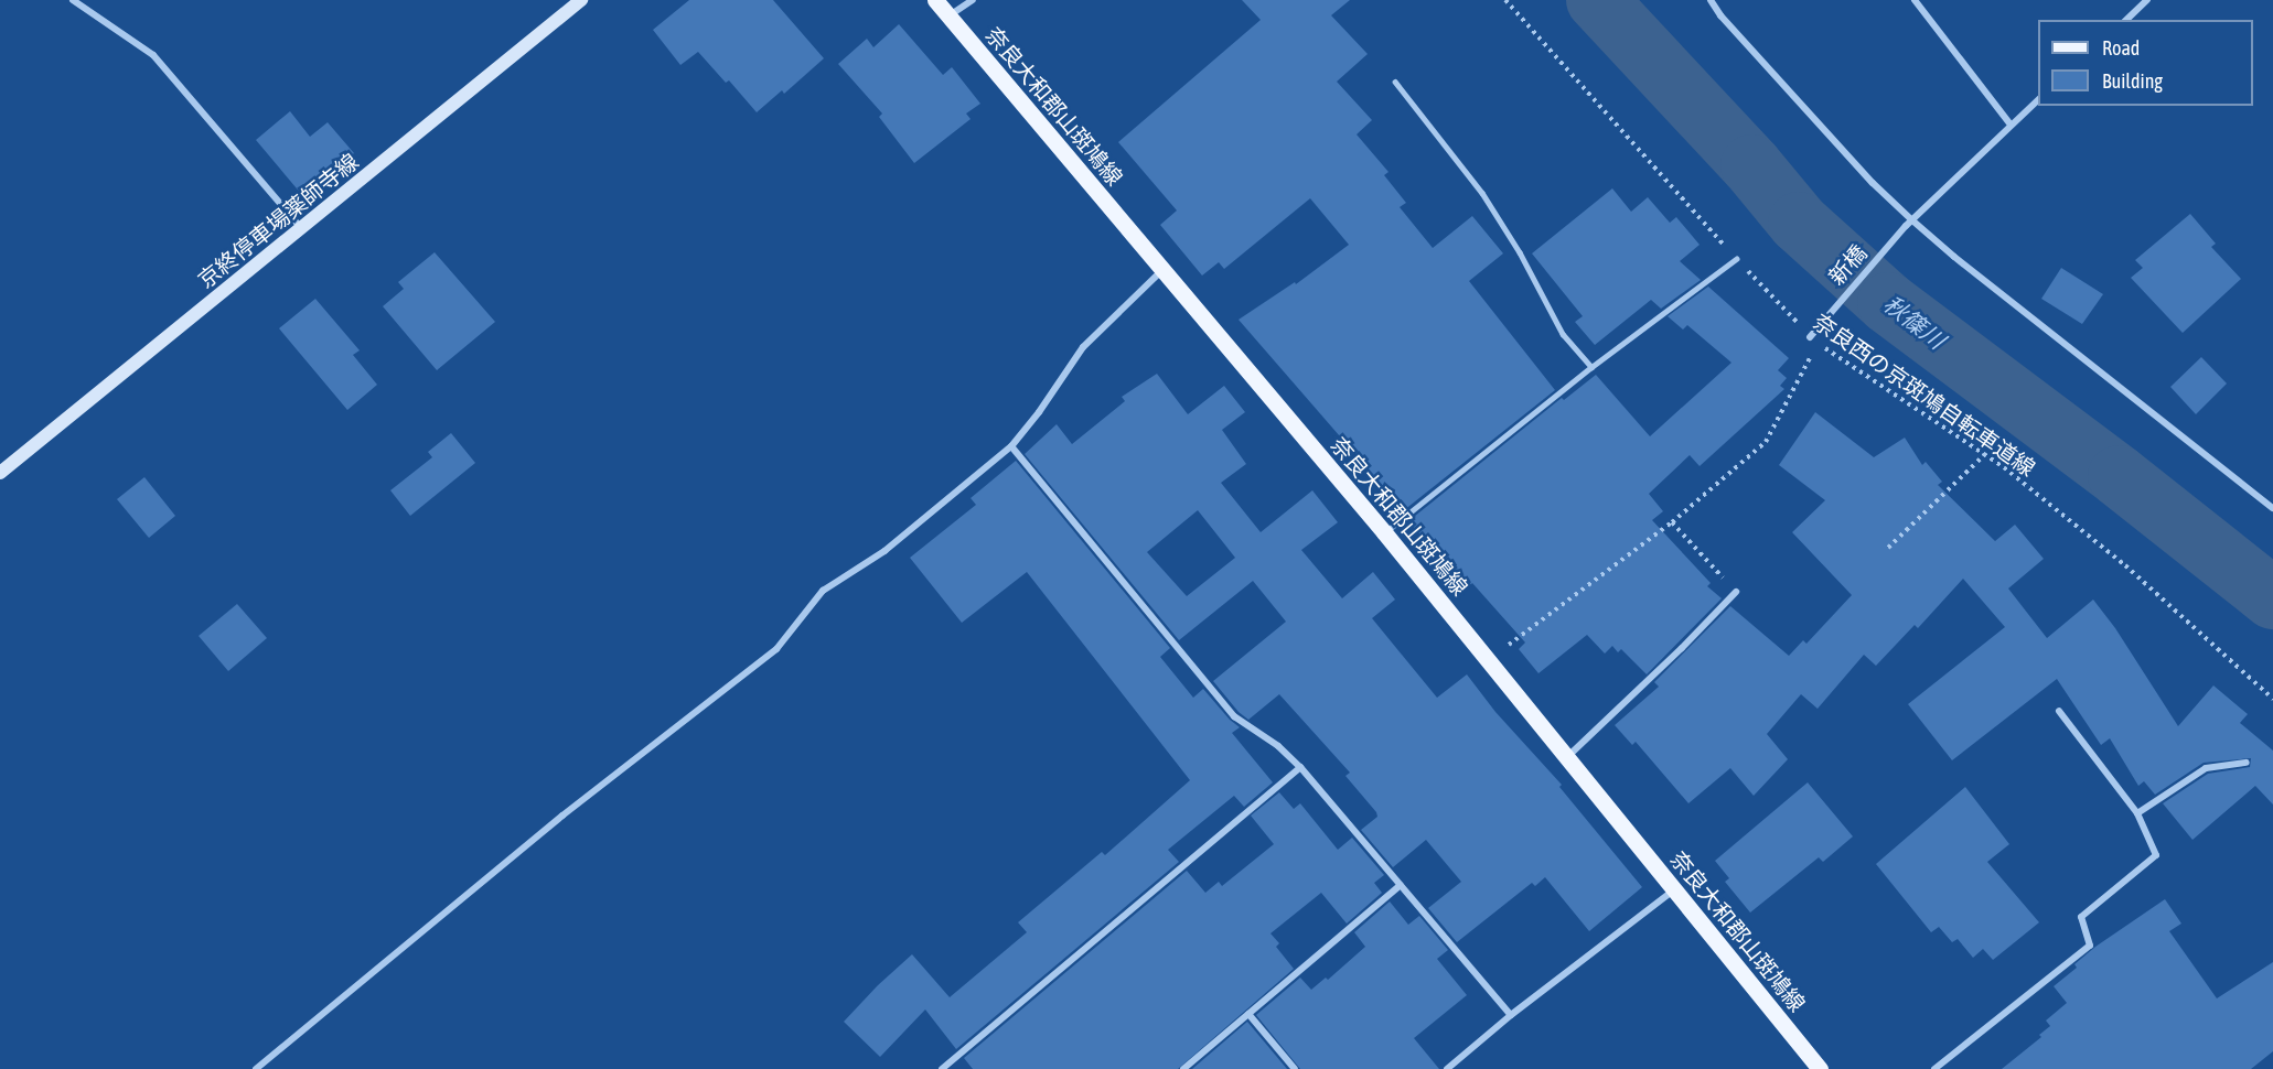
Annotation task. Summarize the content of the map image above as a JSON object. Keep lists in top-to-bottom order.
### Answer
{
  "streets": {
    "main road": ["奈良大和郡山斑鳩線", "京終停車場薬師寺線"],
    "street": ["新橋"],
    "path": ["奈良西の京斑鳩自転車道線"]
  },
  "crossings": [
    ["新橋", "奈良西の京斑鳩自転車道線"]
  ],
  "water": ["秋篠川"],
  "legend": ["Road", "Building"]
}
